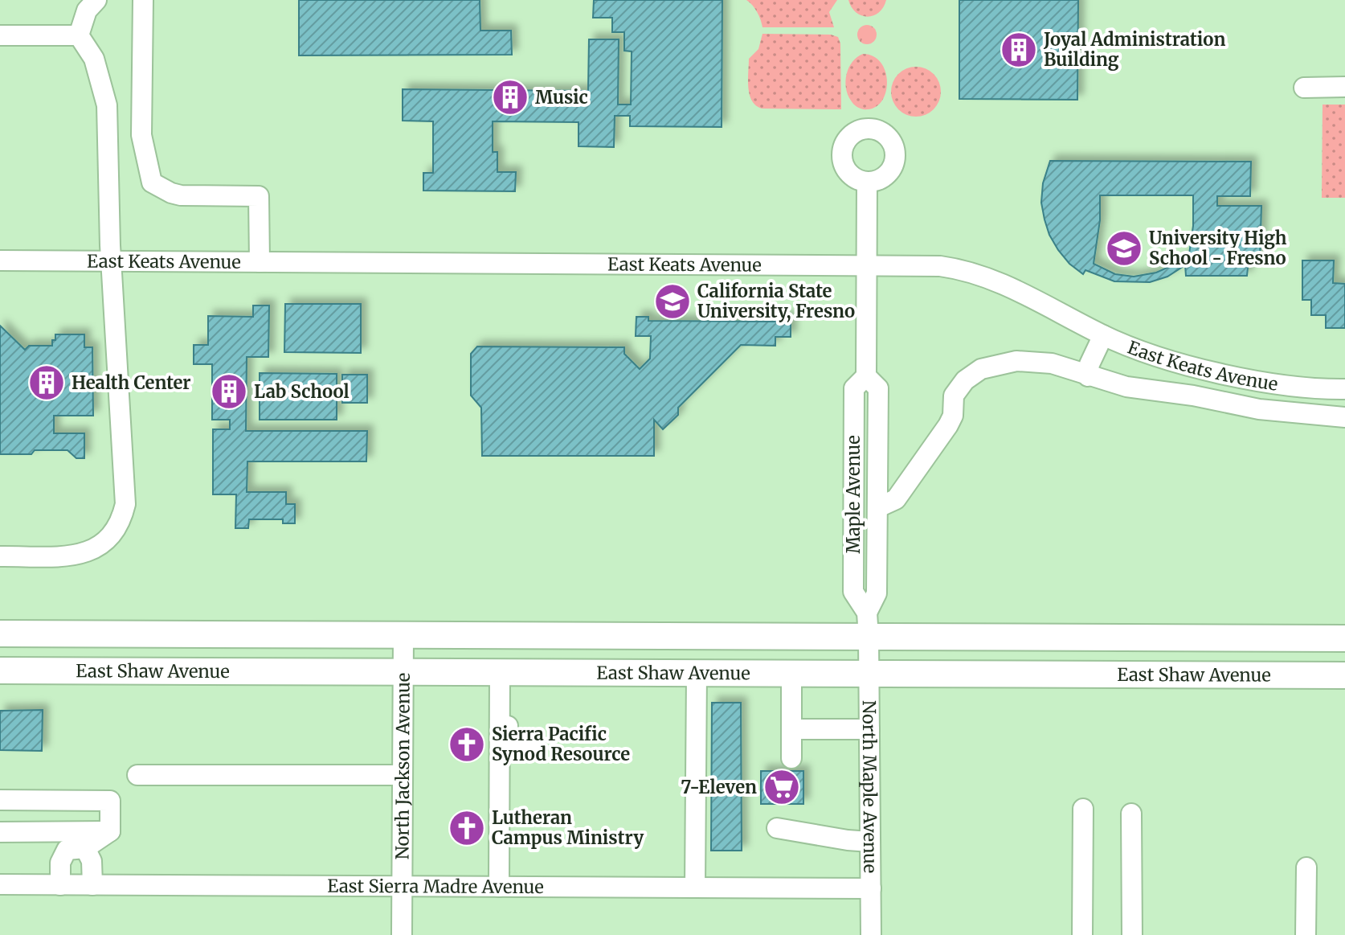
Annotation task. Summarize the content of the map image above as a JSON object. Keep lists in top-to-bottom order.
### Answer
{
  "streets": {
    "main road": ["East Shaw Avenue"],
    "street": [
      "East Keats Avenue",
      "Maple Avenue",
      "North Jackson Avenue",
      "North Maple Avenue",
      "East Sierra Madre Avenue"
    ]
  },
  "crossings": [
    ["East Keats Avenue", "Maple Avenue"],
    ["Maple Avenue", "East Shaw Avenue"],
    ["Maple Avenue", "North Maple Avenue"],
    ["East Shaw Avenue", "North Jackson Avenue"],
    ["East Shaw Avenue", "North Maple Avenue"],
    ["North Jackson Avenue", "East Sierra Madre Avenue"],
    ["North Maple Avenue", "East Sierra Madre Avenue"]
  ],
  "places": {
    "building": [
      "Joyal Administration Building",
      "Music",
      "Health Center",
      "Lab School"
    ],
    "school or university": ["University High School - Fresno", "California State University, Fresno"],
    "church": ["Sierra Pacific Synod Resource", "Lutheran Campus Ministry"],
    "supermarket": ["7-Eleven"]
  }
}
